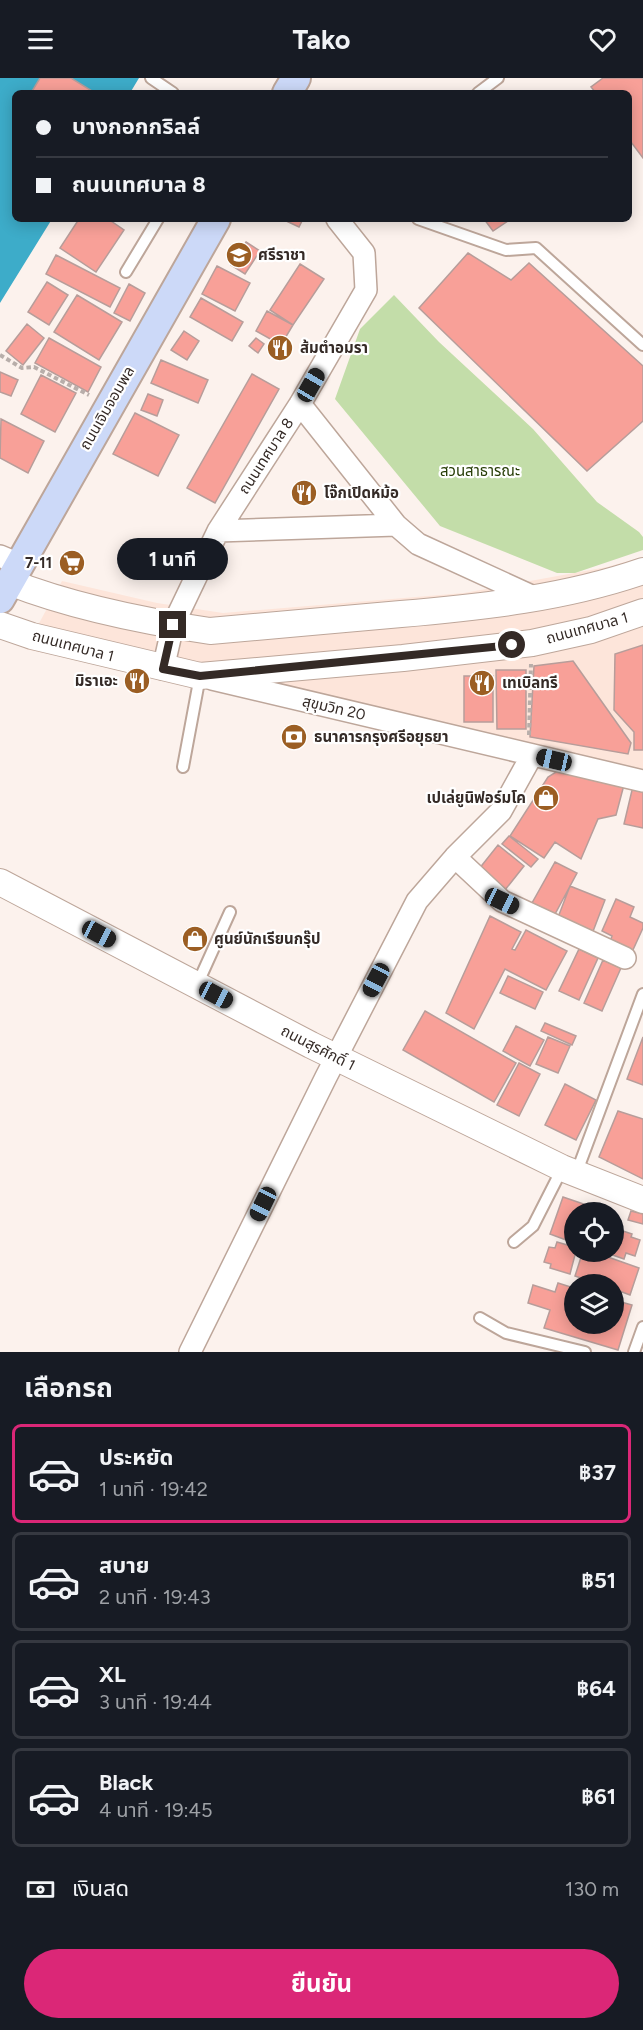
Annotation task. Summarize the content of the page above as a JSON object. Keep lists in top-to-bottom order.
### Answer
{
  "streets": {
    "main road": ["ถนนเจิมจอมพล"],
    "street": [
      "ถนนเทศบาล 8",
      "ถนนเทศบาล 1",
      "สุขุมวิท 20",
      "ถนนสุรศักดิ์ 1"
    ]
  },
  "crossings": [
    ["ถนนเทศบาล 8", "ถนนเทศบาล 1"],
    ["ถนนเทศบาล 1", "สุขุมวิท 20"]
  ],
  "parks": ["สวนสาธารณะ"],
  "places": {
    "school or university": ["ศรีราชา"],
    "restaurant": [
      "ส้มตำอมรา",
      "โจ๊กเปิดหม้อ",
      "มิราเอะ",
      "เทเบิลทรี"
    ],
    "supermarket": ["7-11"],
    "bank": ["ธนาคารกรุงศรีอยุธยา"],
    "shop": ["เปเล่ยูนิฟอร์มโค", "ศูนย์นักเรียนกรุ๊ป"]
  },
  "page": {
    "header": "Tako",
    "banner": ["บางกอกกริลล์", "ถนนเทศบาล 8"],
    "bubble": "1 นาที",
    "heading": "เลือกรถ",
    "list": [
      {
        "name": "ประหยัด",
        "note": "1 นาที · 19:42",
        "value": "฿37"
      },
      {
        "name": "สบาย",
        "note": "2 นาที · 19:43",
        "value": "฿51"
      },
      {
        "name": "XL",
        "note": "3 นาที · 19:44",
        "value": "฿64"
      },
      {
        "name": "Black",
        "note": "4 นาที · 19:45",
        "value": "฿61"
      }
    ],
    "pay": ["เงินสด", "130 m"],
    "buttons": "ยืนยัน"
  }
}
